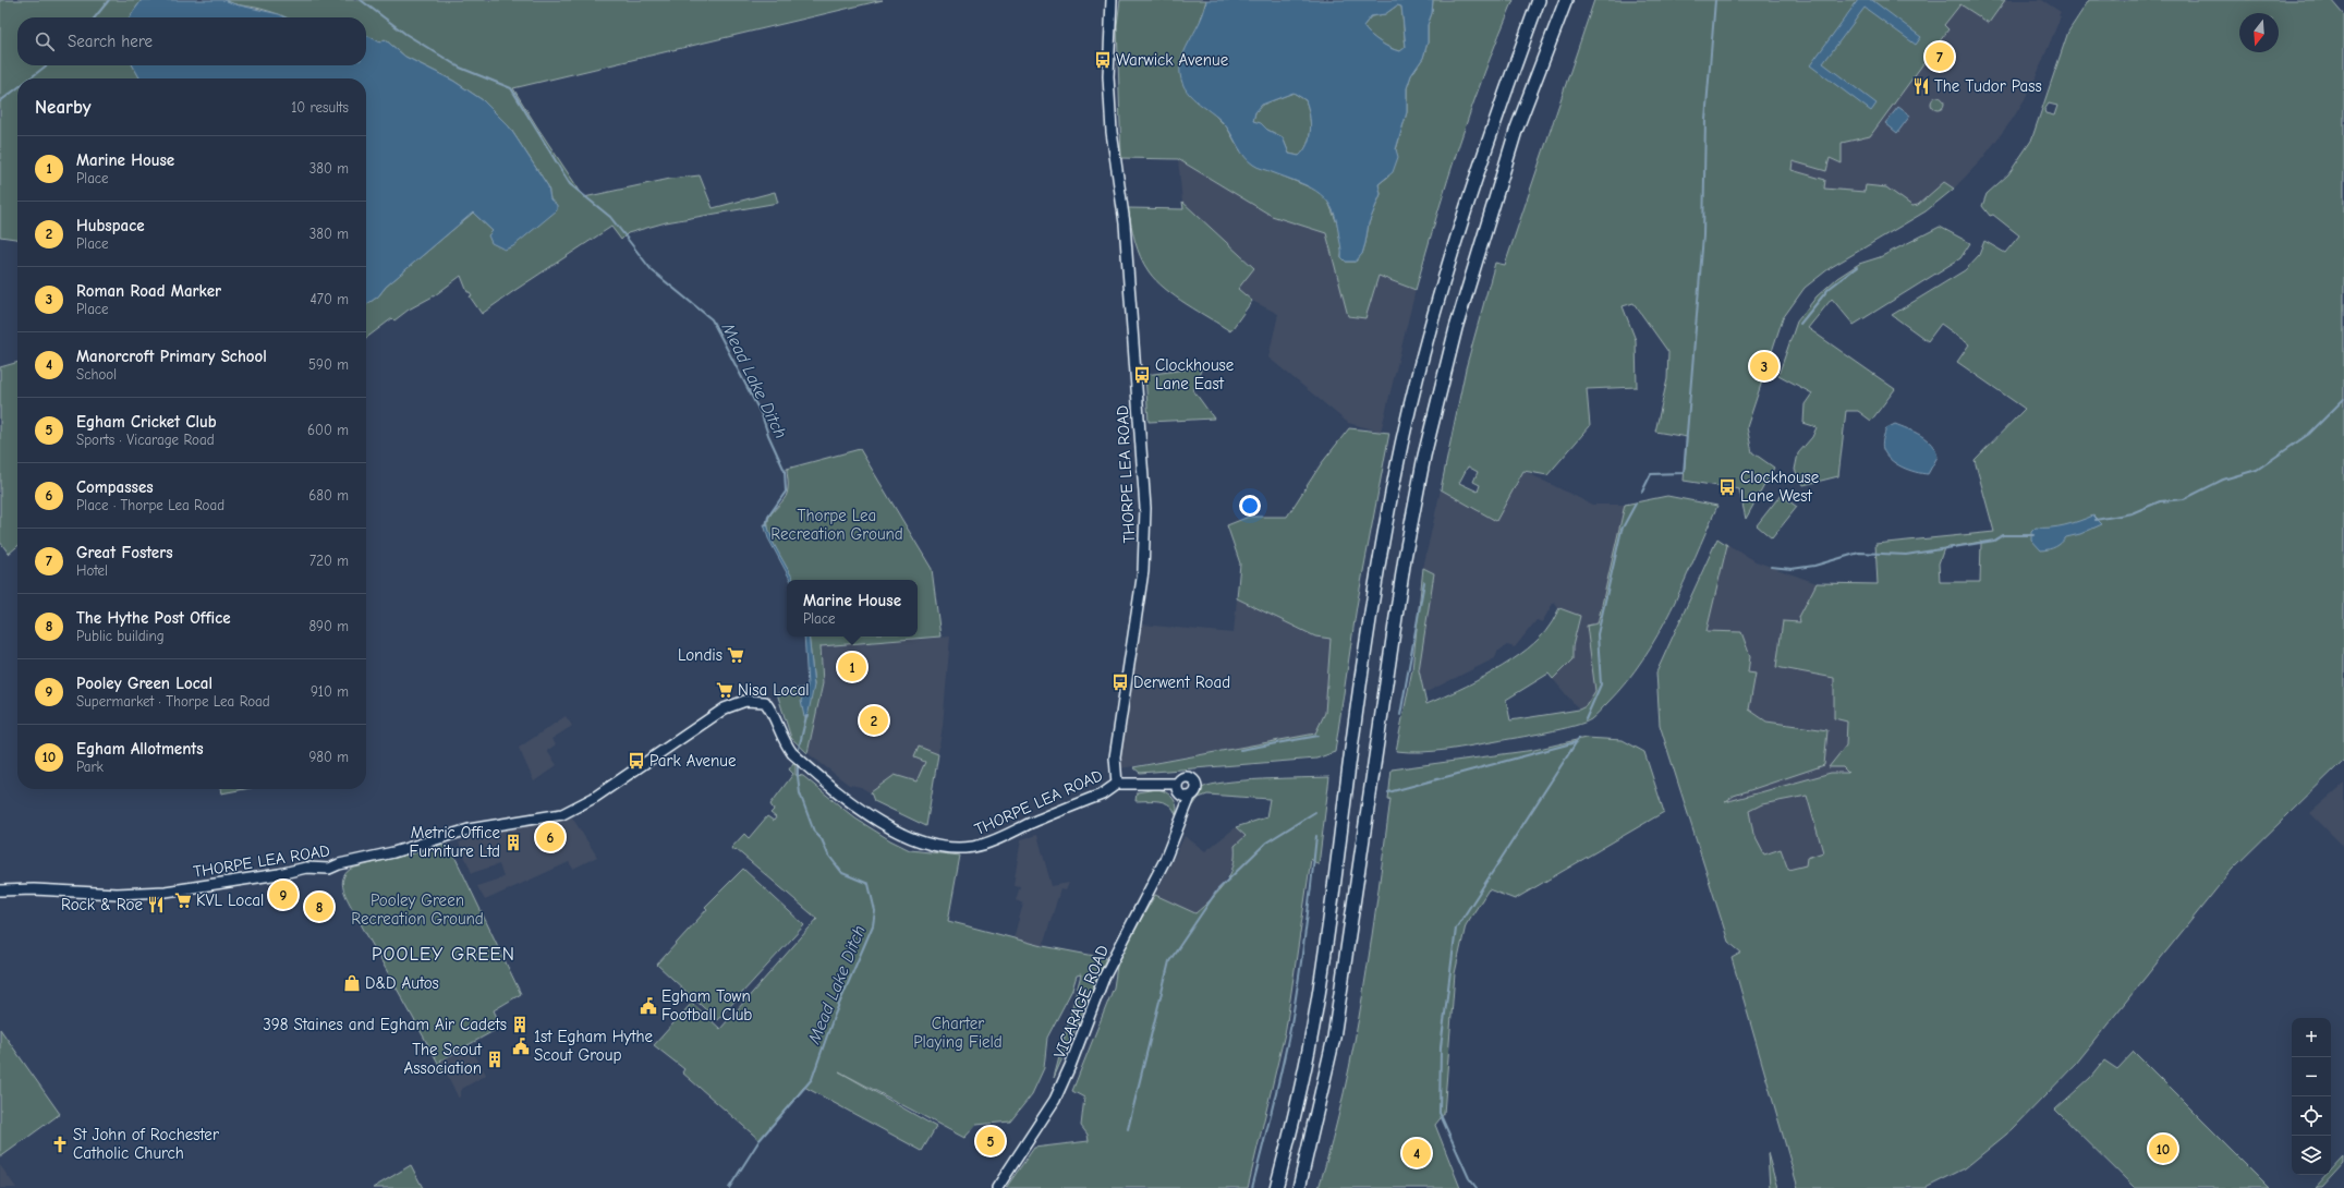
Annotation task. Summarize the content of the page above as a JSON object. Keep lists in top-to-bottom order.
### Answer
{
  "streets": {
    "main road": ["THORPE LEA ROAD", "VICARAGE ROAD"]
  },
  "districts": ["POOLEY GREEN"],
  "water": ["Mead Lake Ditch"],
  "parks": ["Thorpe Lea Recreation Ground", "Pooley Green Recreation Ground", "Charter Playing Field"],
  "places": {
    "bus stop": [
      "Warwick Avenue",
      "Clockhouse Lane East",
      "Clockhouse Lane West",
      "Derwent Road",
      "Park Avenue"
    ],
    "restaurant": ["The Tudor Pass", "Rock & Roe"],
    "supermarket": ["Londis", "Nisa Local", "KVL Local"],
    "building": ["Metric Office Furniture Ltd", "398 Staines and Egham Air Cadets", "The Scout Association"],
    "shop": ["D&D Autos"],
    "public building": ["Egham Town Football Club", "1st Egham Hythe Scout Group"],
    "church": ["St John of Rochester Catholic Church"]
  },
  "north": "bottom",
  "page": {
    "search": "Search here",
    "pins": [
      "7",
      "3",
      "1",
      "2",
      "6",
      "9",
      "8",
      "5",
      "10",
      "4"
    ],
    "heading": ["Nearby", "10 results"],
    "list": [
      {
        "mark": "1",
        "name": "Marine House",
        "note": "Place",
        "value": "380 m"
      },
      {
        "mark": "2",
        "name": "Hubspace",
        "note": "Place",
        "value": "380 m"
      },
      {
        "mark": "3",
        "name": "Roman Road Marker",
        "note": "Place",
        "value": "470 m"
      },
      {
        "mark": "4",
        "name": "Manorcroft Primary School",
        "note": "School",
        "value": "590 m"
      },
      {
        "mark": "5",
        "name": "Egham Cricket Club",
        "note": "Sports · Vicarage Road",
        "value": "600 m"
      },
      {
        "mark": "6",
        "name": "Compasses",
        "note": "Place · Thorpe Lea Road",
        "value": "680 m"
      },
      {
        "mark": "7",
        "name": "Great Fosters",
        "note": "Hotel",
        "value": "720 m"
      },
      {
        "mark": "8",
        "name": "The Hythe Post Office",
        "note": "Public building",
        "value": "890 m"
      },
      {
        "mark": "9",
        "name": "Pooley Green Local",
        "note": "Supermarket · Thorpe Lea Road",
        "value": "910 m"
      },
      {
        "mark": "10",
        "name": "Egham Allotments",
        "note": "Park",
        "value": "980 m"
      }
    ],
    "popup": ["Marine House", "Place"],
    "map_buttons": ["+", "−"]
  }
}
